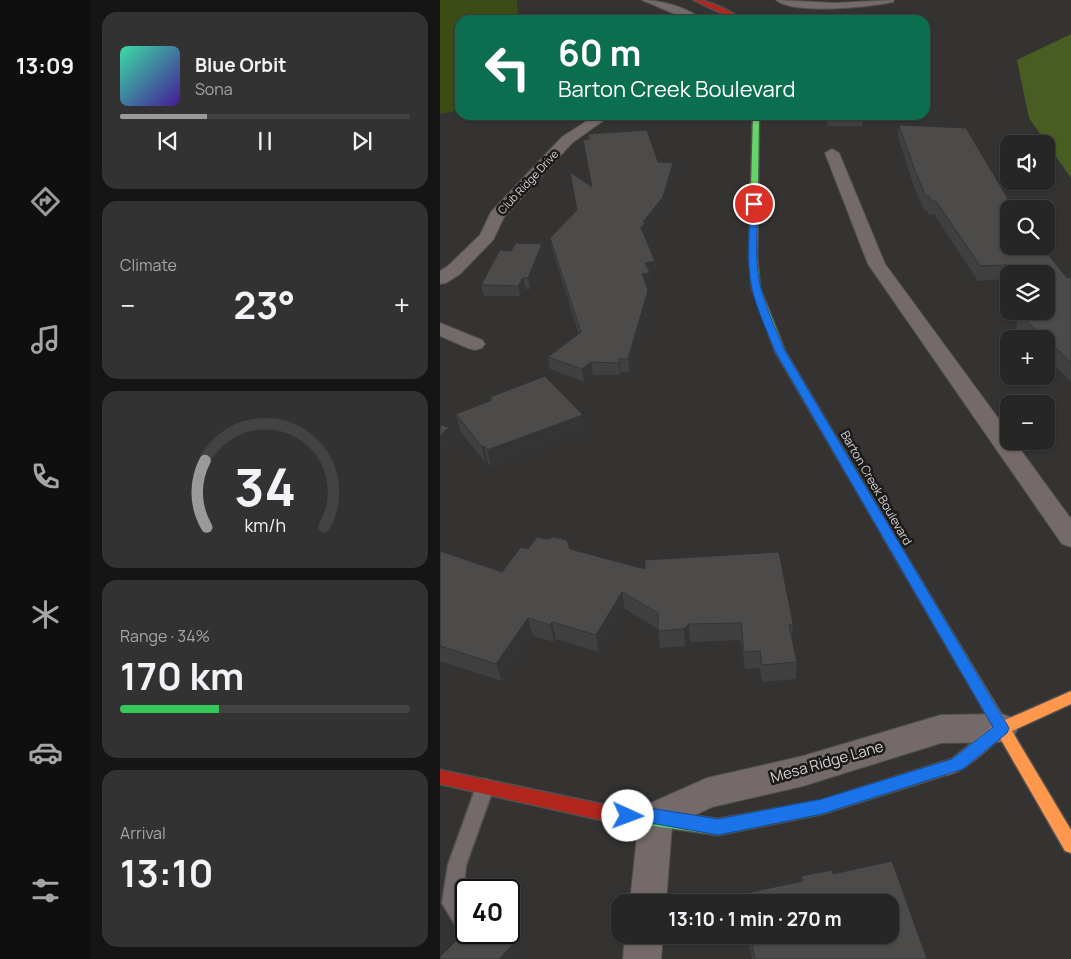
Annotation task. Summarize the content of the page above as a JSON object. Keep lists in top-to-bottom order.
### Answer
{
  "streets": {
    "street": ["Club Ridge Drive", "Barton Creek Boulevard", "Mesa Ridge Lane"]
  },
  "crossings": [
    ["Barton Creek Boulevard", "Mesa Ridge Lane"]
  ],
  "page": {
    "tabs": "13:09",
    "turn": ["60 m", "Barton Creek Boulevard"],
    "song": ["Blue Orbit", "Sona"],
    "map_buttons": ["+", "−"],
    "tile": [
      "Climate",
      ["Range · 34%", "170 km"],
      ["Arrival", "13:10"]
    ],
    "heat": ["−", "23°", "+"],
    "limit": "40",
    "trip": "13:10 · 1 min · 270 m",
    "gauge": ["34", "km/h"]
  }
}
